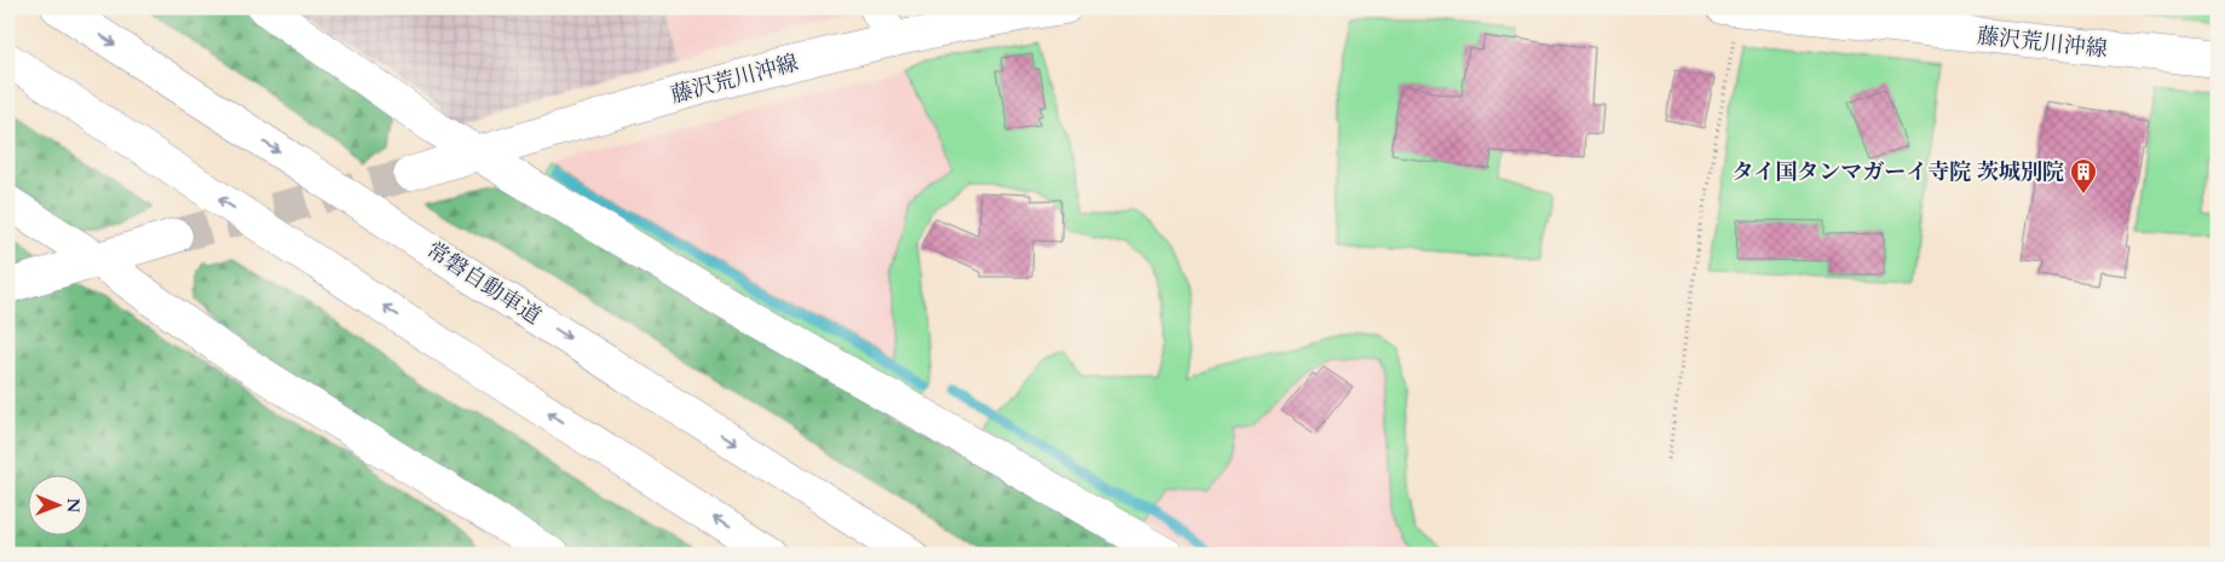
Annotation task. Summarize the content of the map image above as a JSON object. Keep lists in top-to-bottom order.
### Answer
{
  "streets": {
    "main road": ["藤沢荒川沖線", "常磐自動車道"]
  },
  "places": {
    "building": ["タイ国タンマガーイ寺院 茨城別院"]
  },
  "north": "right"
}
